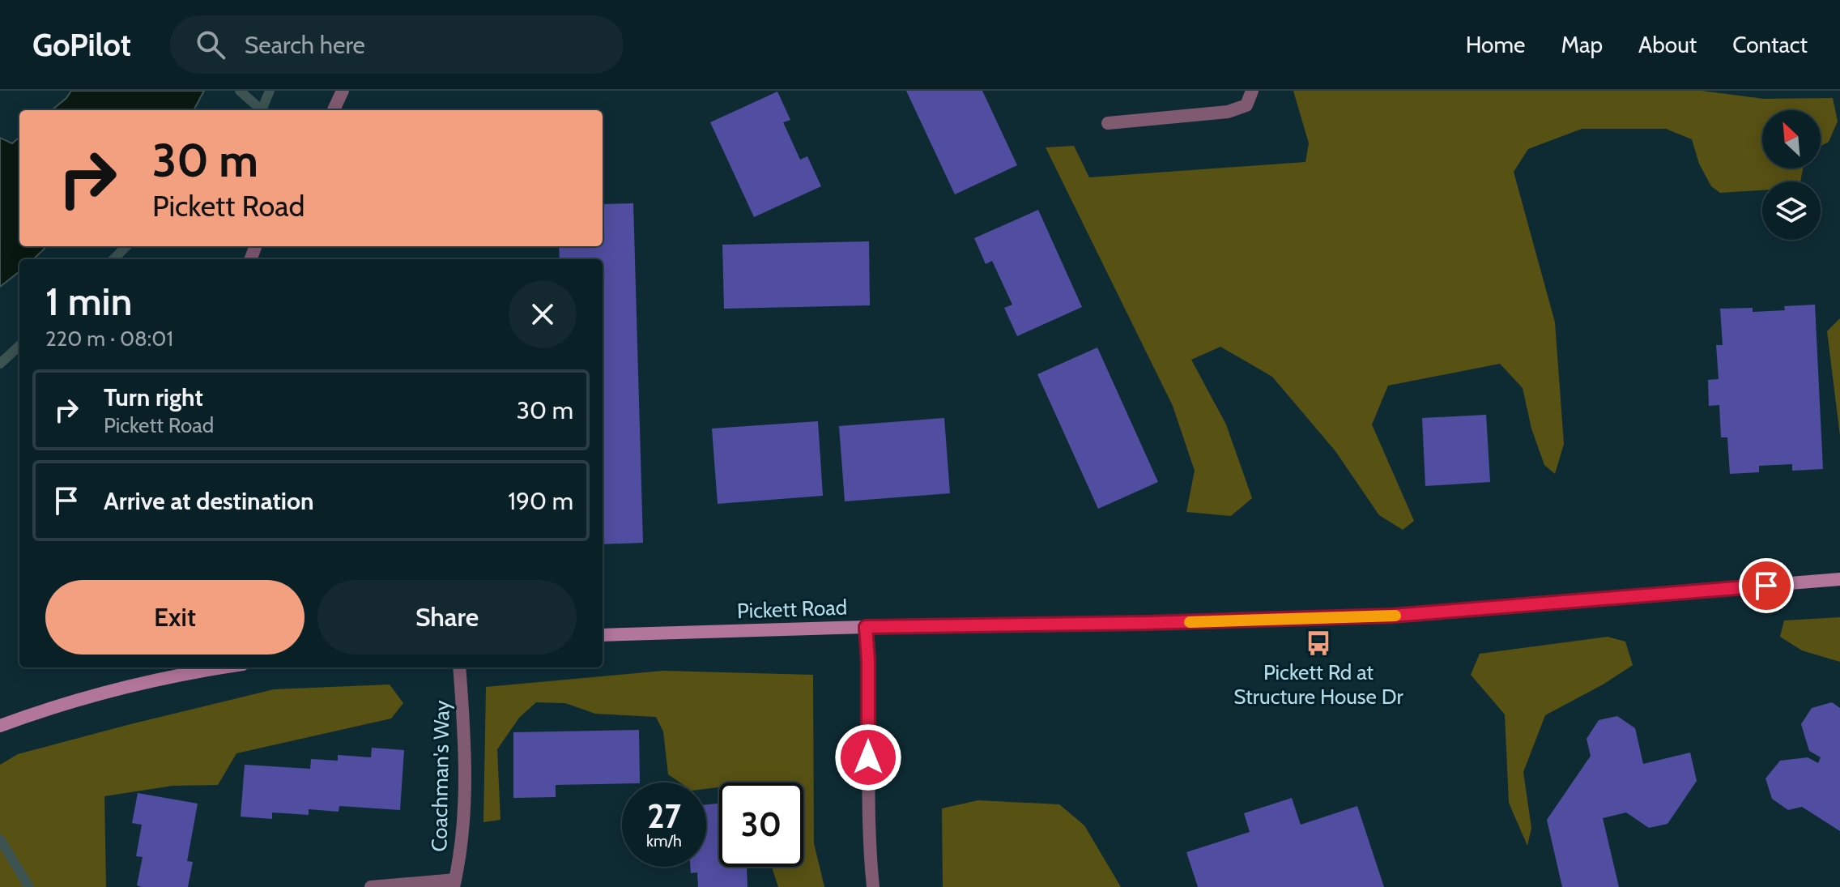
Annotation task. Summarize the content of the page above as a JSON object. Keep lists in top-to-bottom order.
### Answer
{
  "streets": {
    "street": ["Pickett Road", "Coachman's Way"]
  },
  "places": {
    "bus stop": ["Pickett Rd at Structure House Dr"]
  },
  "north": "top left",
  "page": {
    "header": "GoPilot",
    "search": "Search here",
    "nav": [
      "Home",
      "Map",
      "About",
      "Contact"
    ],
    "turn": ["30 m", "Pickett Road"],
    "heading": ["1 min", "220 m · 08:01"],
    "list": [
      {
        "name": "Turn right",
        "note": "Pickett Road",
        "value": "30 m"
      },
      {
        "name": "Arrive at destination",
        "value": "190 m"
      }
    ],
    "buttons": ["Exit", "Share"],
    "speed": "27 km/h",
    "limit": "30"
  }
}
